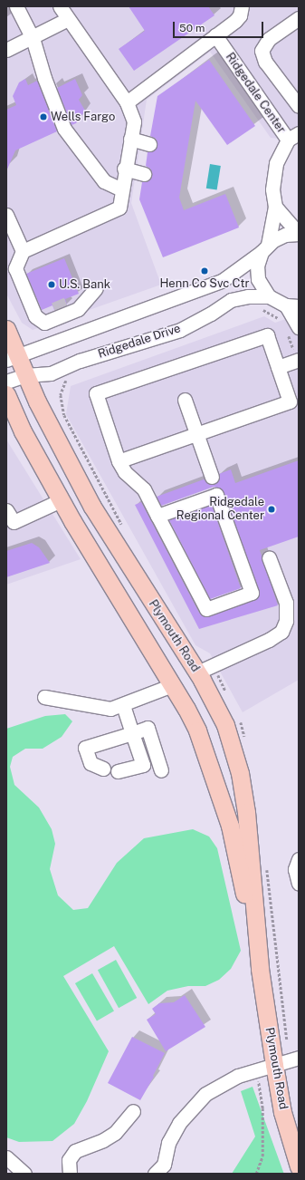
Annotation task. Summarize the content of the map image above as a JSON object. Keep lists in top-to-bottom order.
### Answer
{
  "streets": {
    "main road": ["Plymouth Road"],
    "street": ["Ridgedale Center", "Ridgedale Drive"]
  },
  "crossings": [
    ["Ridgedale Drive", "Plymouth Road"]
  ],
  "places": [
    "Wells Fargo",
    "Henn Co Svc Ctr",
    "U.S. Bank",
    "Ridgedale Regional Center"
  ],
  "scale_bar": "50 m"
}
